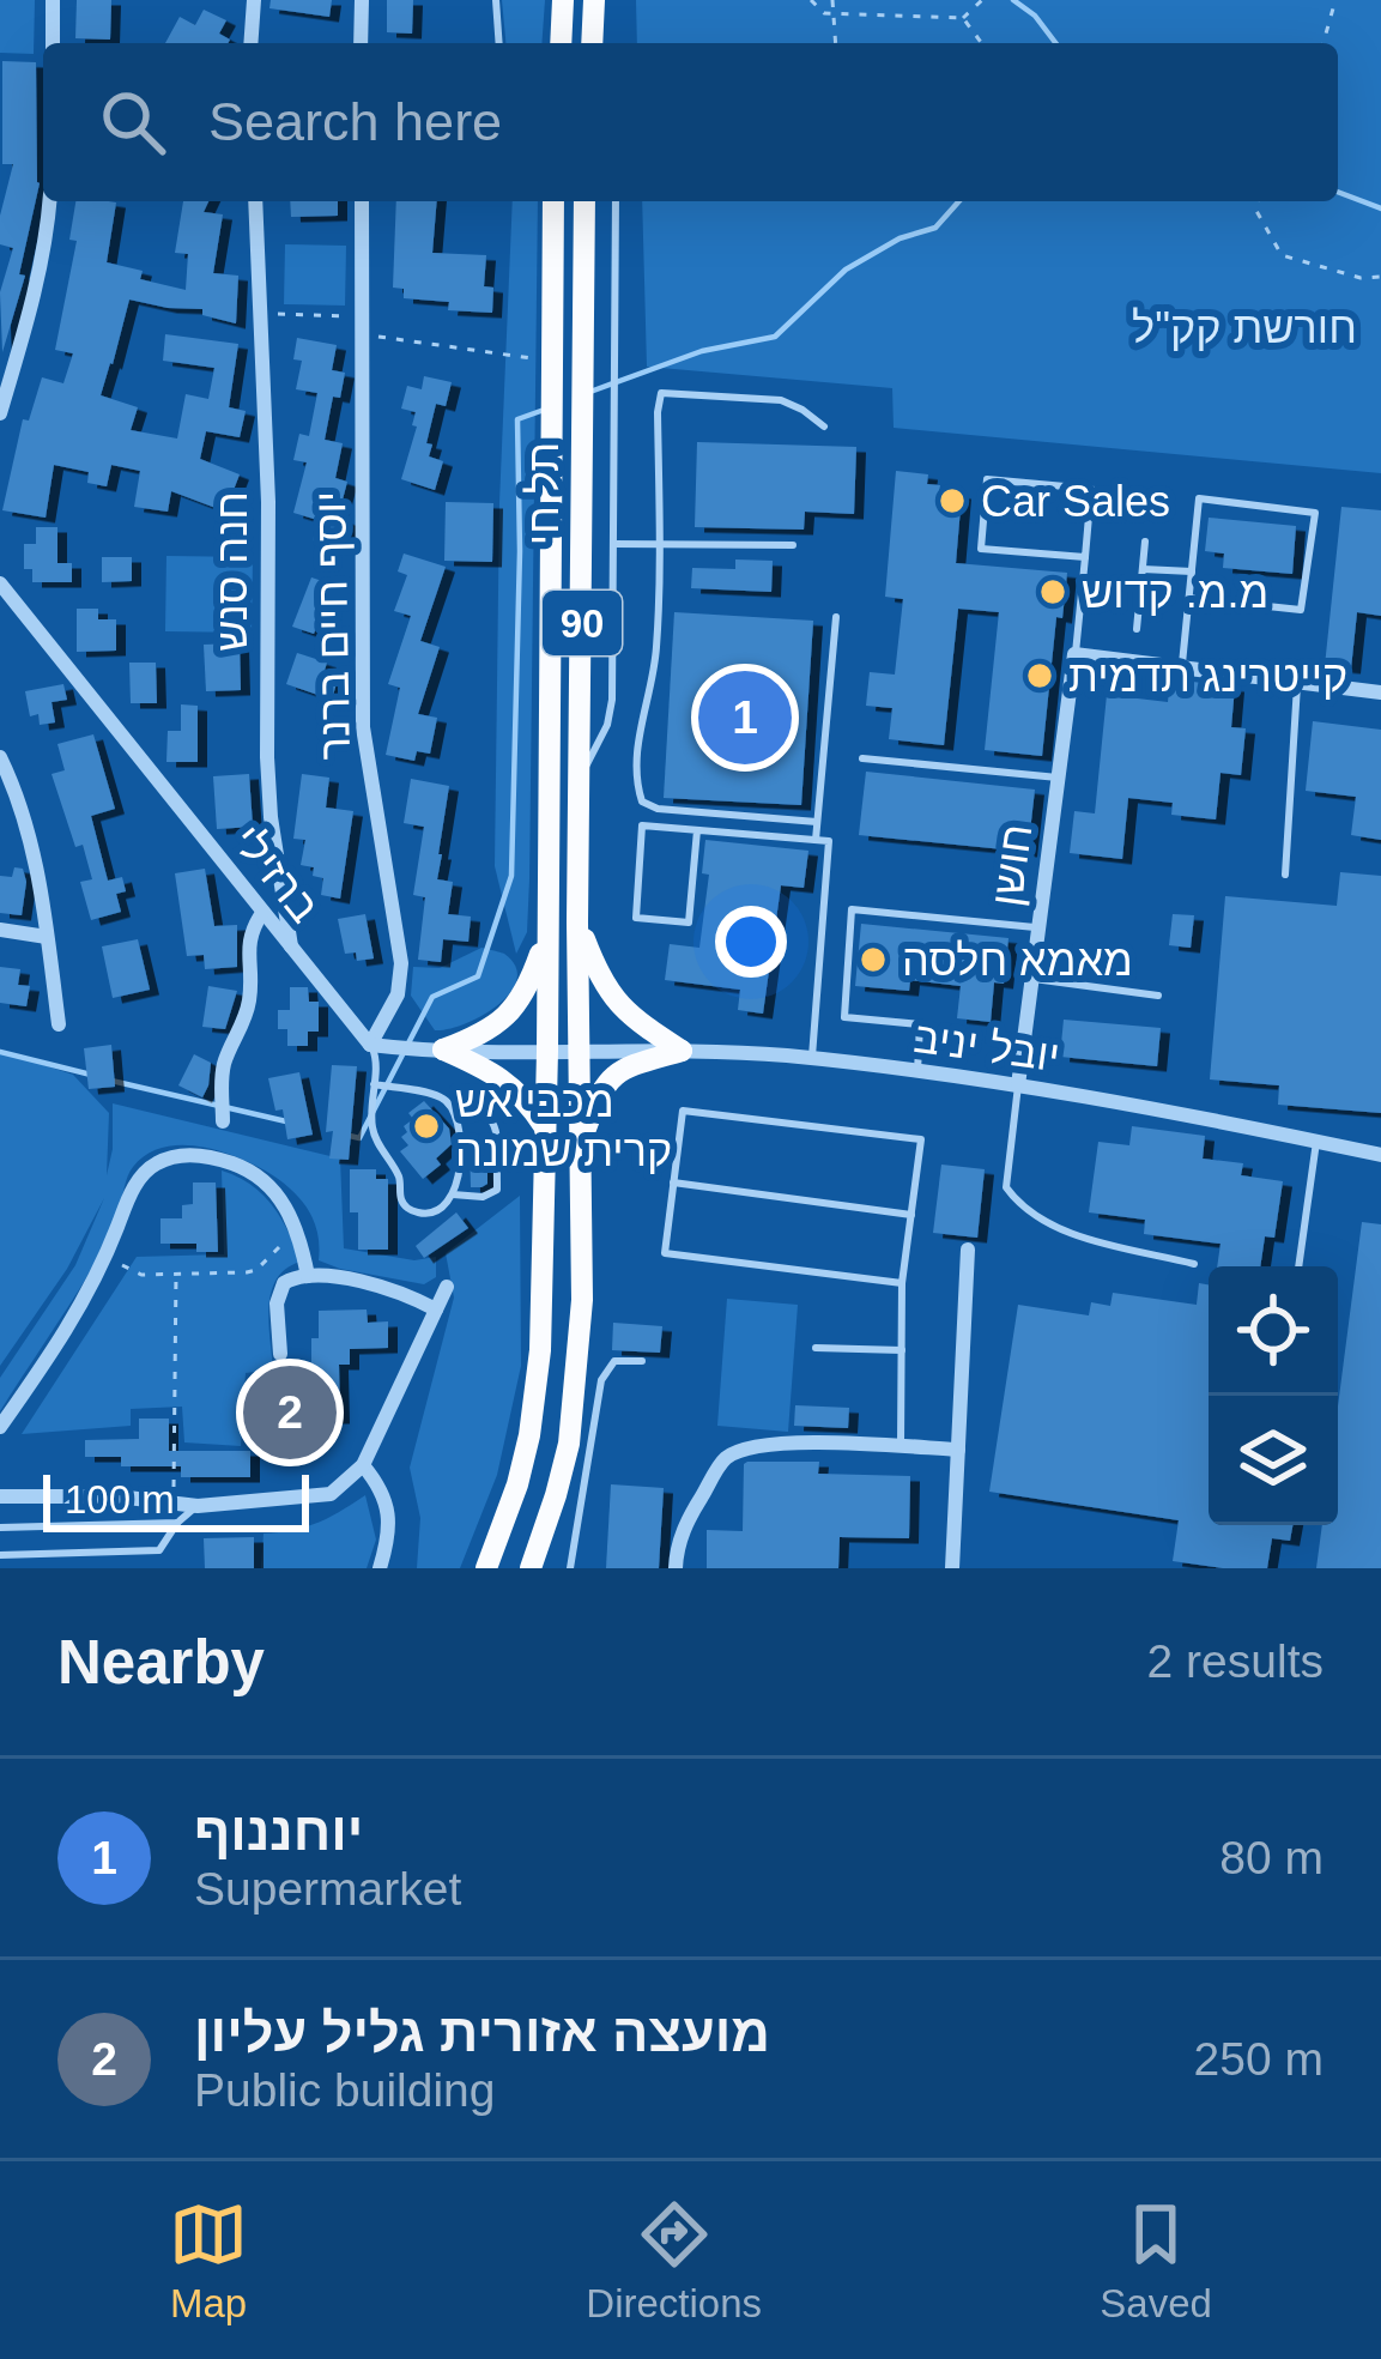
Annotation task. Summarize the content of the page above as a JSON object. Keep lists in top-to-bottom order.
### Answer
{
  "streets": {
    "highway": ["תל חי", "90"],
    "street": [
      "חנה סנש",
      "יוסף חיים ברנר",
      "חושן",
      "ברזילי",
      "יובל יניב"
    ]
  },
  "crossings": [
    ["תל חי", "90"],
    ["תל חי", "יובל יניב"],
    ["חנה סנש", "ברזילי"],
    ["90", "יובל יניב"],
    ["יוסף חיים ברנר", "ברזילי"],
    ["חושן", "יובל יניב"]
  ],
  "parks": ["חורשת קק\"ל"],
  "places": [
    "Car Sales",
    "מ.מ. קדוש",
    "קייטרינג תדמית",
    "מאמא חלסה",
    "מכבי אש קרית שמונה"
  ],
  "scale_bar": "100 m",
  "page": {
    "search": "Search here",
    "pins": ["1", "2"],
    "scale": "100 m",
    "heading": ["Nearby", "2 results"],
    "list": [
      {
        "mark": "1",
        "name": "יוחננוף",
        "note": "Supermarket",
        "value": "80 m"
      },
      {
        "mark": "2",
        "name": "מועצה אזורית גליל עליון",
        "note": "Public building",
        "value": "250 m"
      }
    ],
    "nav": ["Map", "Directions", "Saved"]
  }
}
